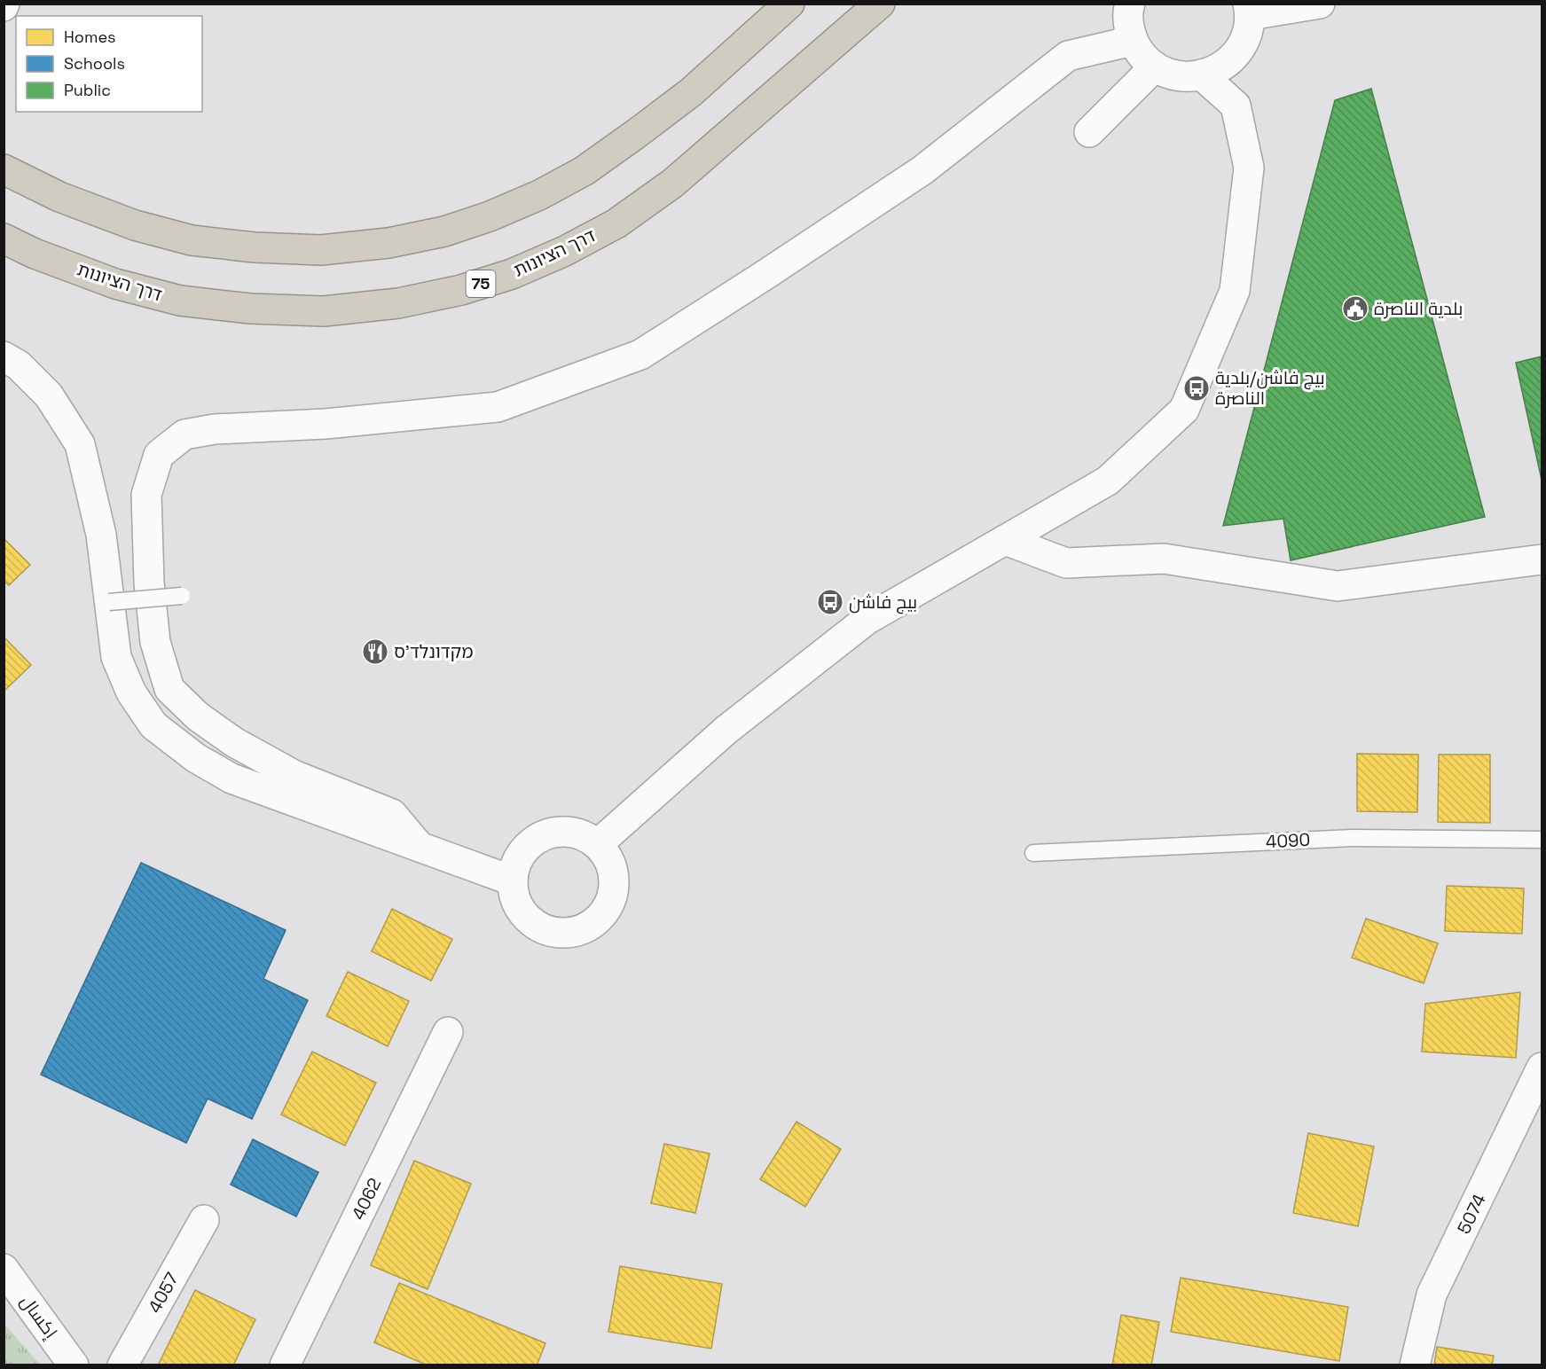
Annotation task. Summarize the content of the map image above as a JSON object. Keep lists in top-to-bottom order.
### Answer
{
  "streets": {
    "highway": ["דרך הציונות", "75"],
    "street": [
      "4062",
      "5074",
      "4057",
      "إكسال"
    ],
    "lane": ["4090"]
  },
  "places": {
    "public building": ["بلدية الناصرة"],
    "bus stop": ["بيچ فاشن/بلدية الناصرة", "بيج فاشن"],
    "restaurant": ["מקדונלד'ס"]
  },
  "legend": ["Homes", "Schools", "Public"]
}
